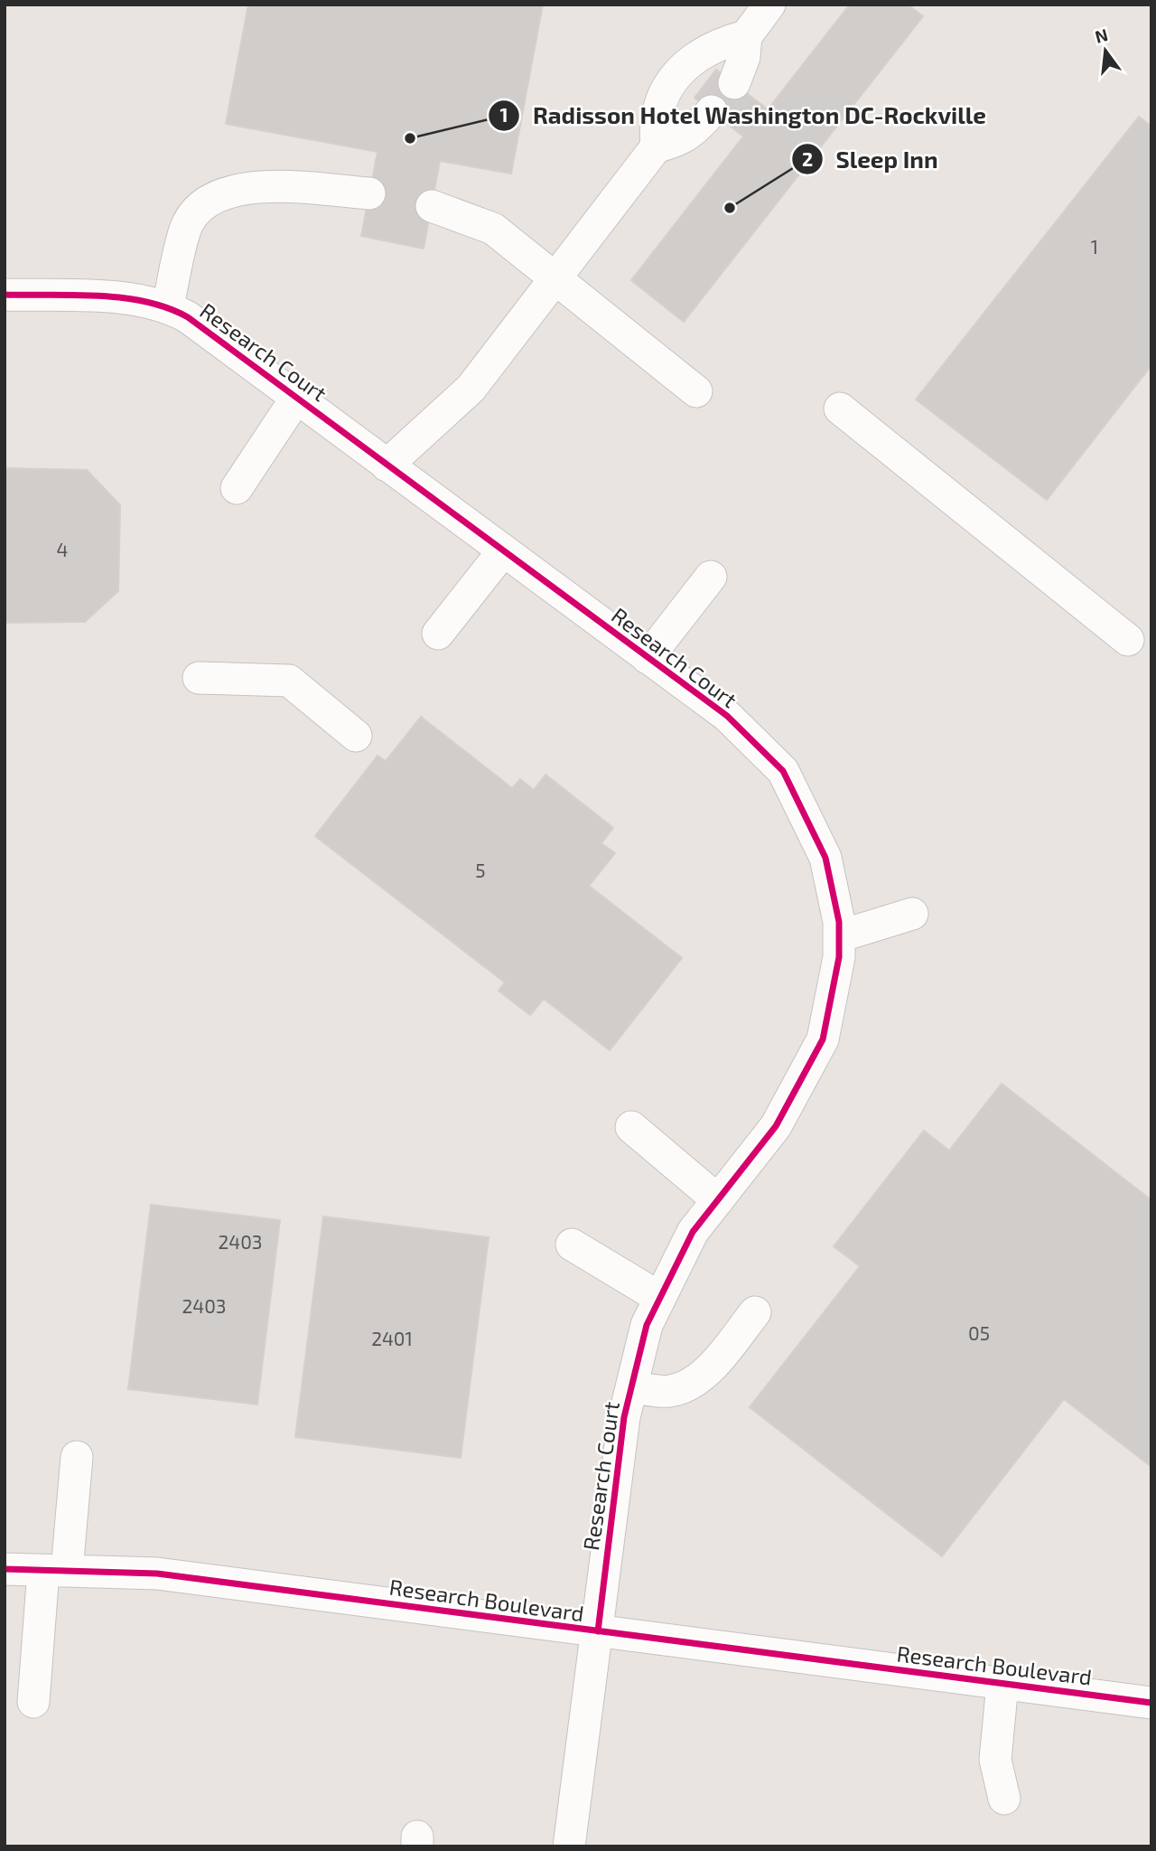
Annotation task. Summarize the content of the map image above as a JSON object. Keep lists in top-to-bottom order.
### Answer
{
  "streets": {
    "street": ["Research Court", "Research Boulevard"]
  },
  "crossings": [
    ["Research Court", "Research Boulevard"]
  ],
  "places": ["Radisson Hotel Washington DC-Rockville", "Sleep Inn"],
  "house_numbers": [
    "1",
    "4",
    "5",
    "2403",
    "2403",
    "05",
    "2401"
  ],
  "north": "top"
}
